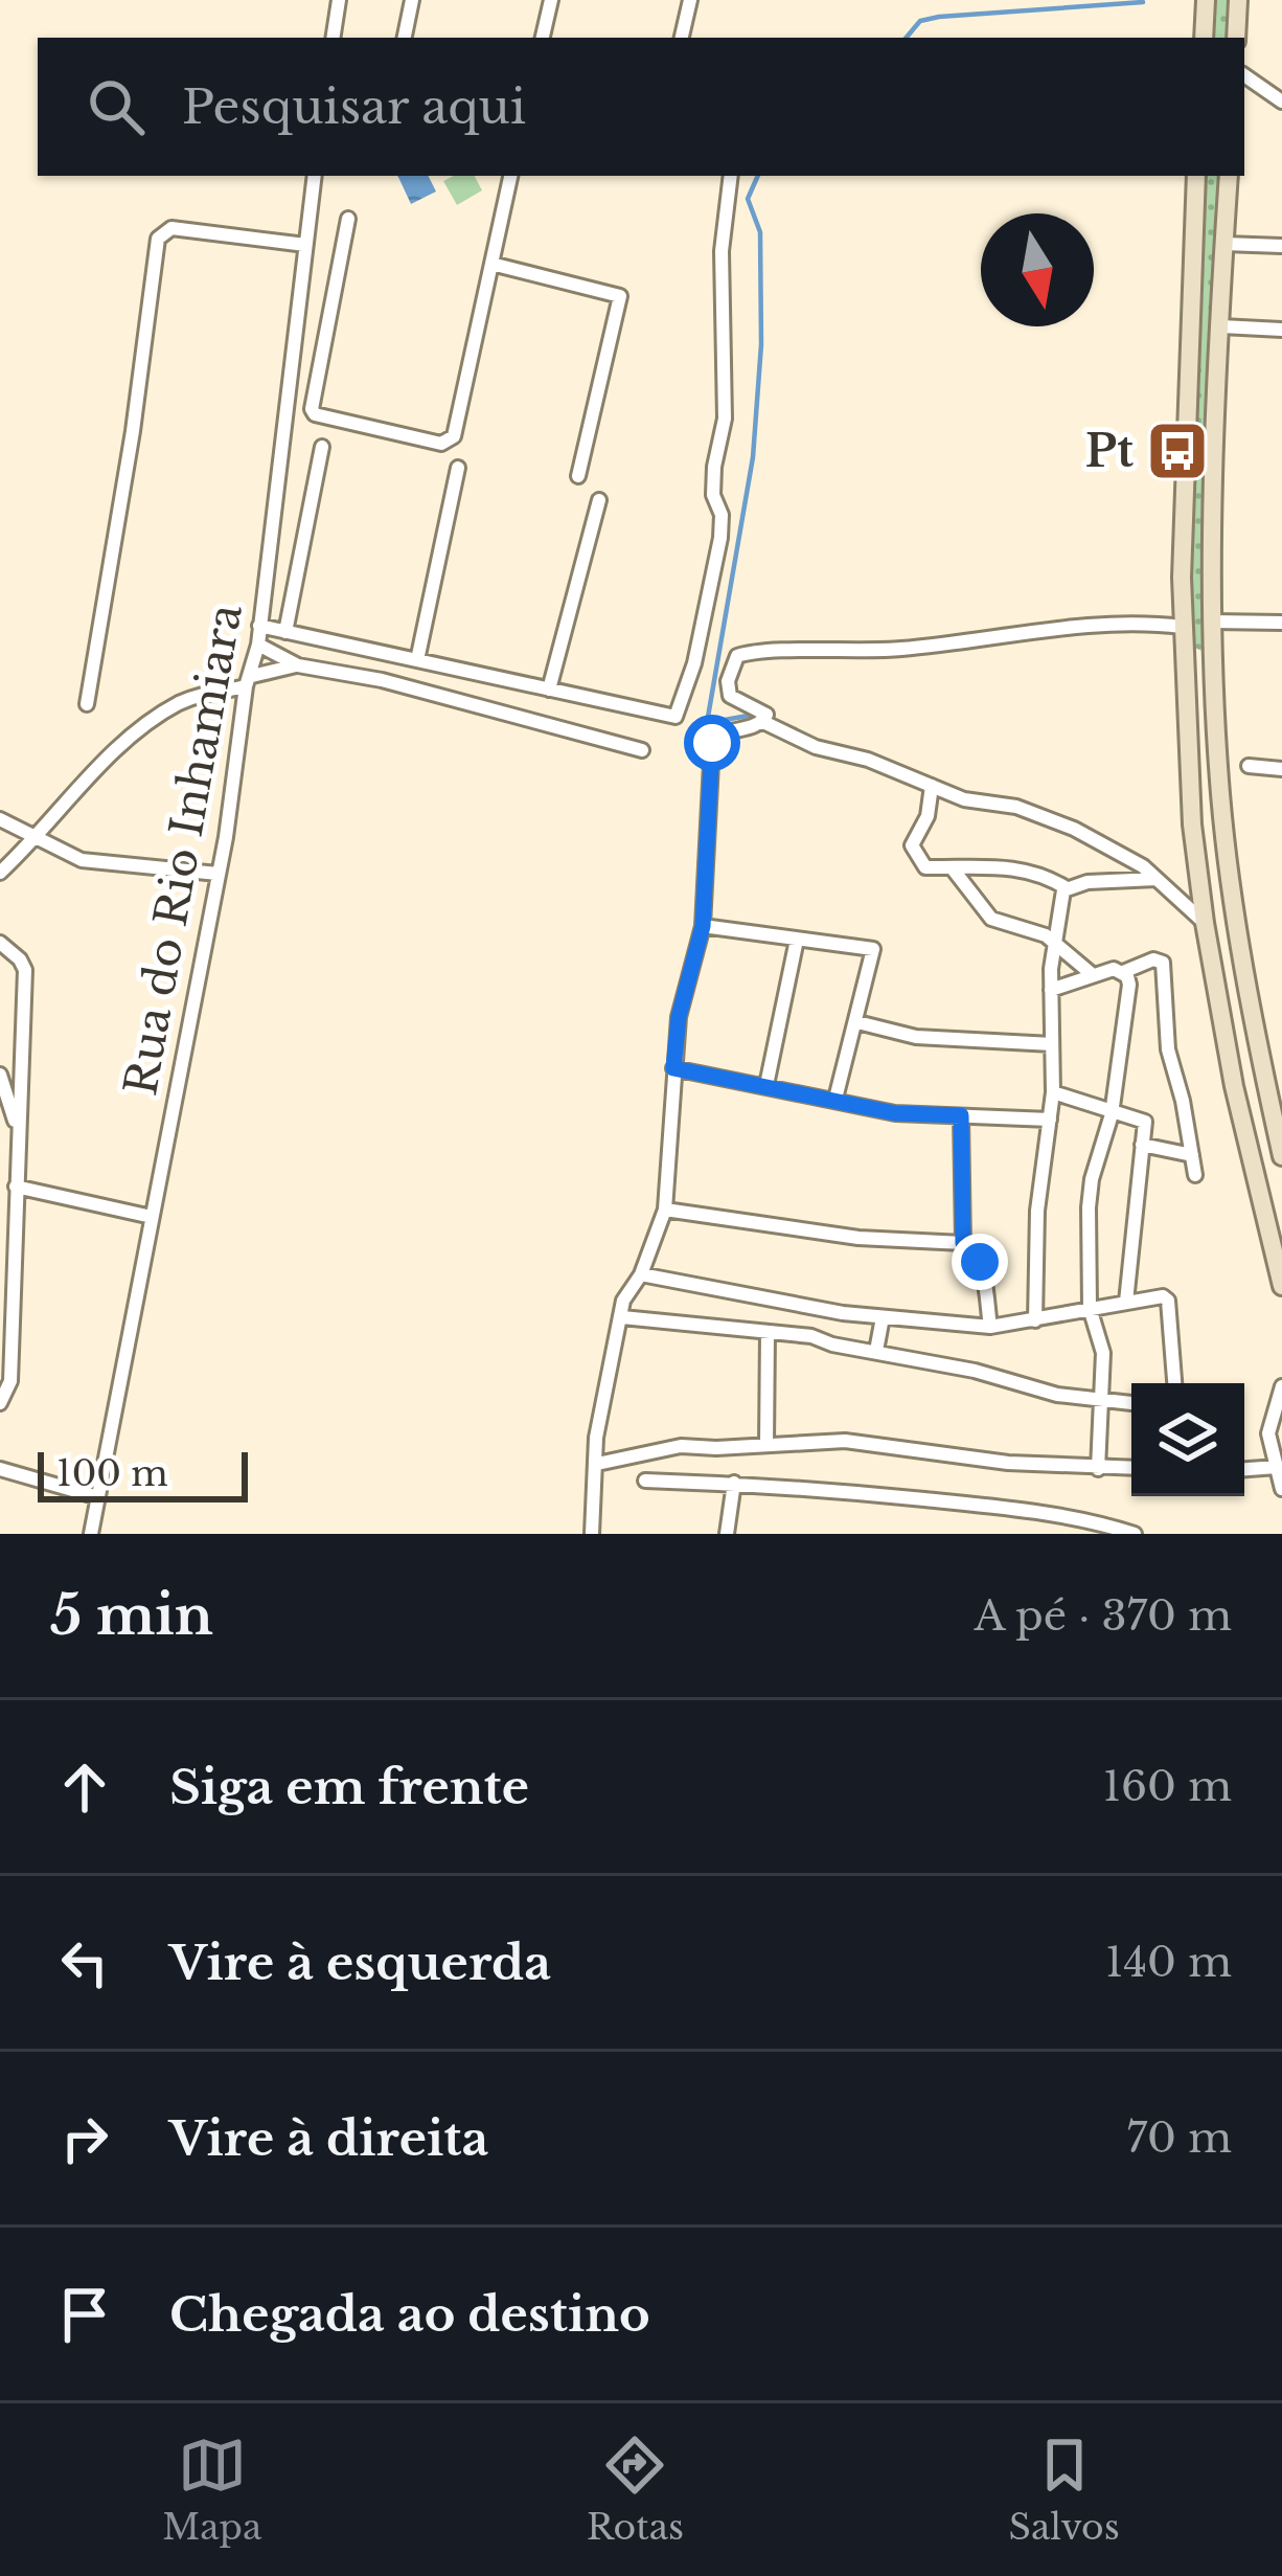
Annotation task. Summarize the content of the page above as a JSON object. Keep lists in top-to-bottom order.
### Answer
{
  "streets": {
    "street": ["Rua do Rio Inhamiara"]
  },
  "places": {
    "bus stop": ["Pt"]
  },
  "scale_bar": "100 m",
  "north": "bottom",
  "page": {
    "search": "Pesquisar aqui",
    "scale": "100 m",
    "heading": ["5 min", "A pé · 370 m"],
    "list": [
      ["Siga em frente", "160 m"],
      ["Vire à esquerda", "140 m"],
      ["Vire à direita", "70 m"],
      "Chegada ao destino"
    ],
    "nav": ["Mapa", "Rotas", "Salvos"]
  }
}
